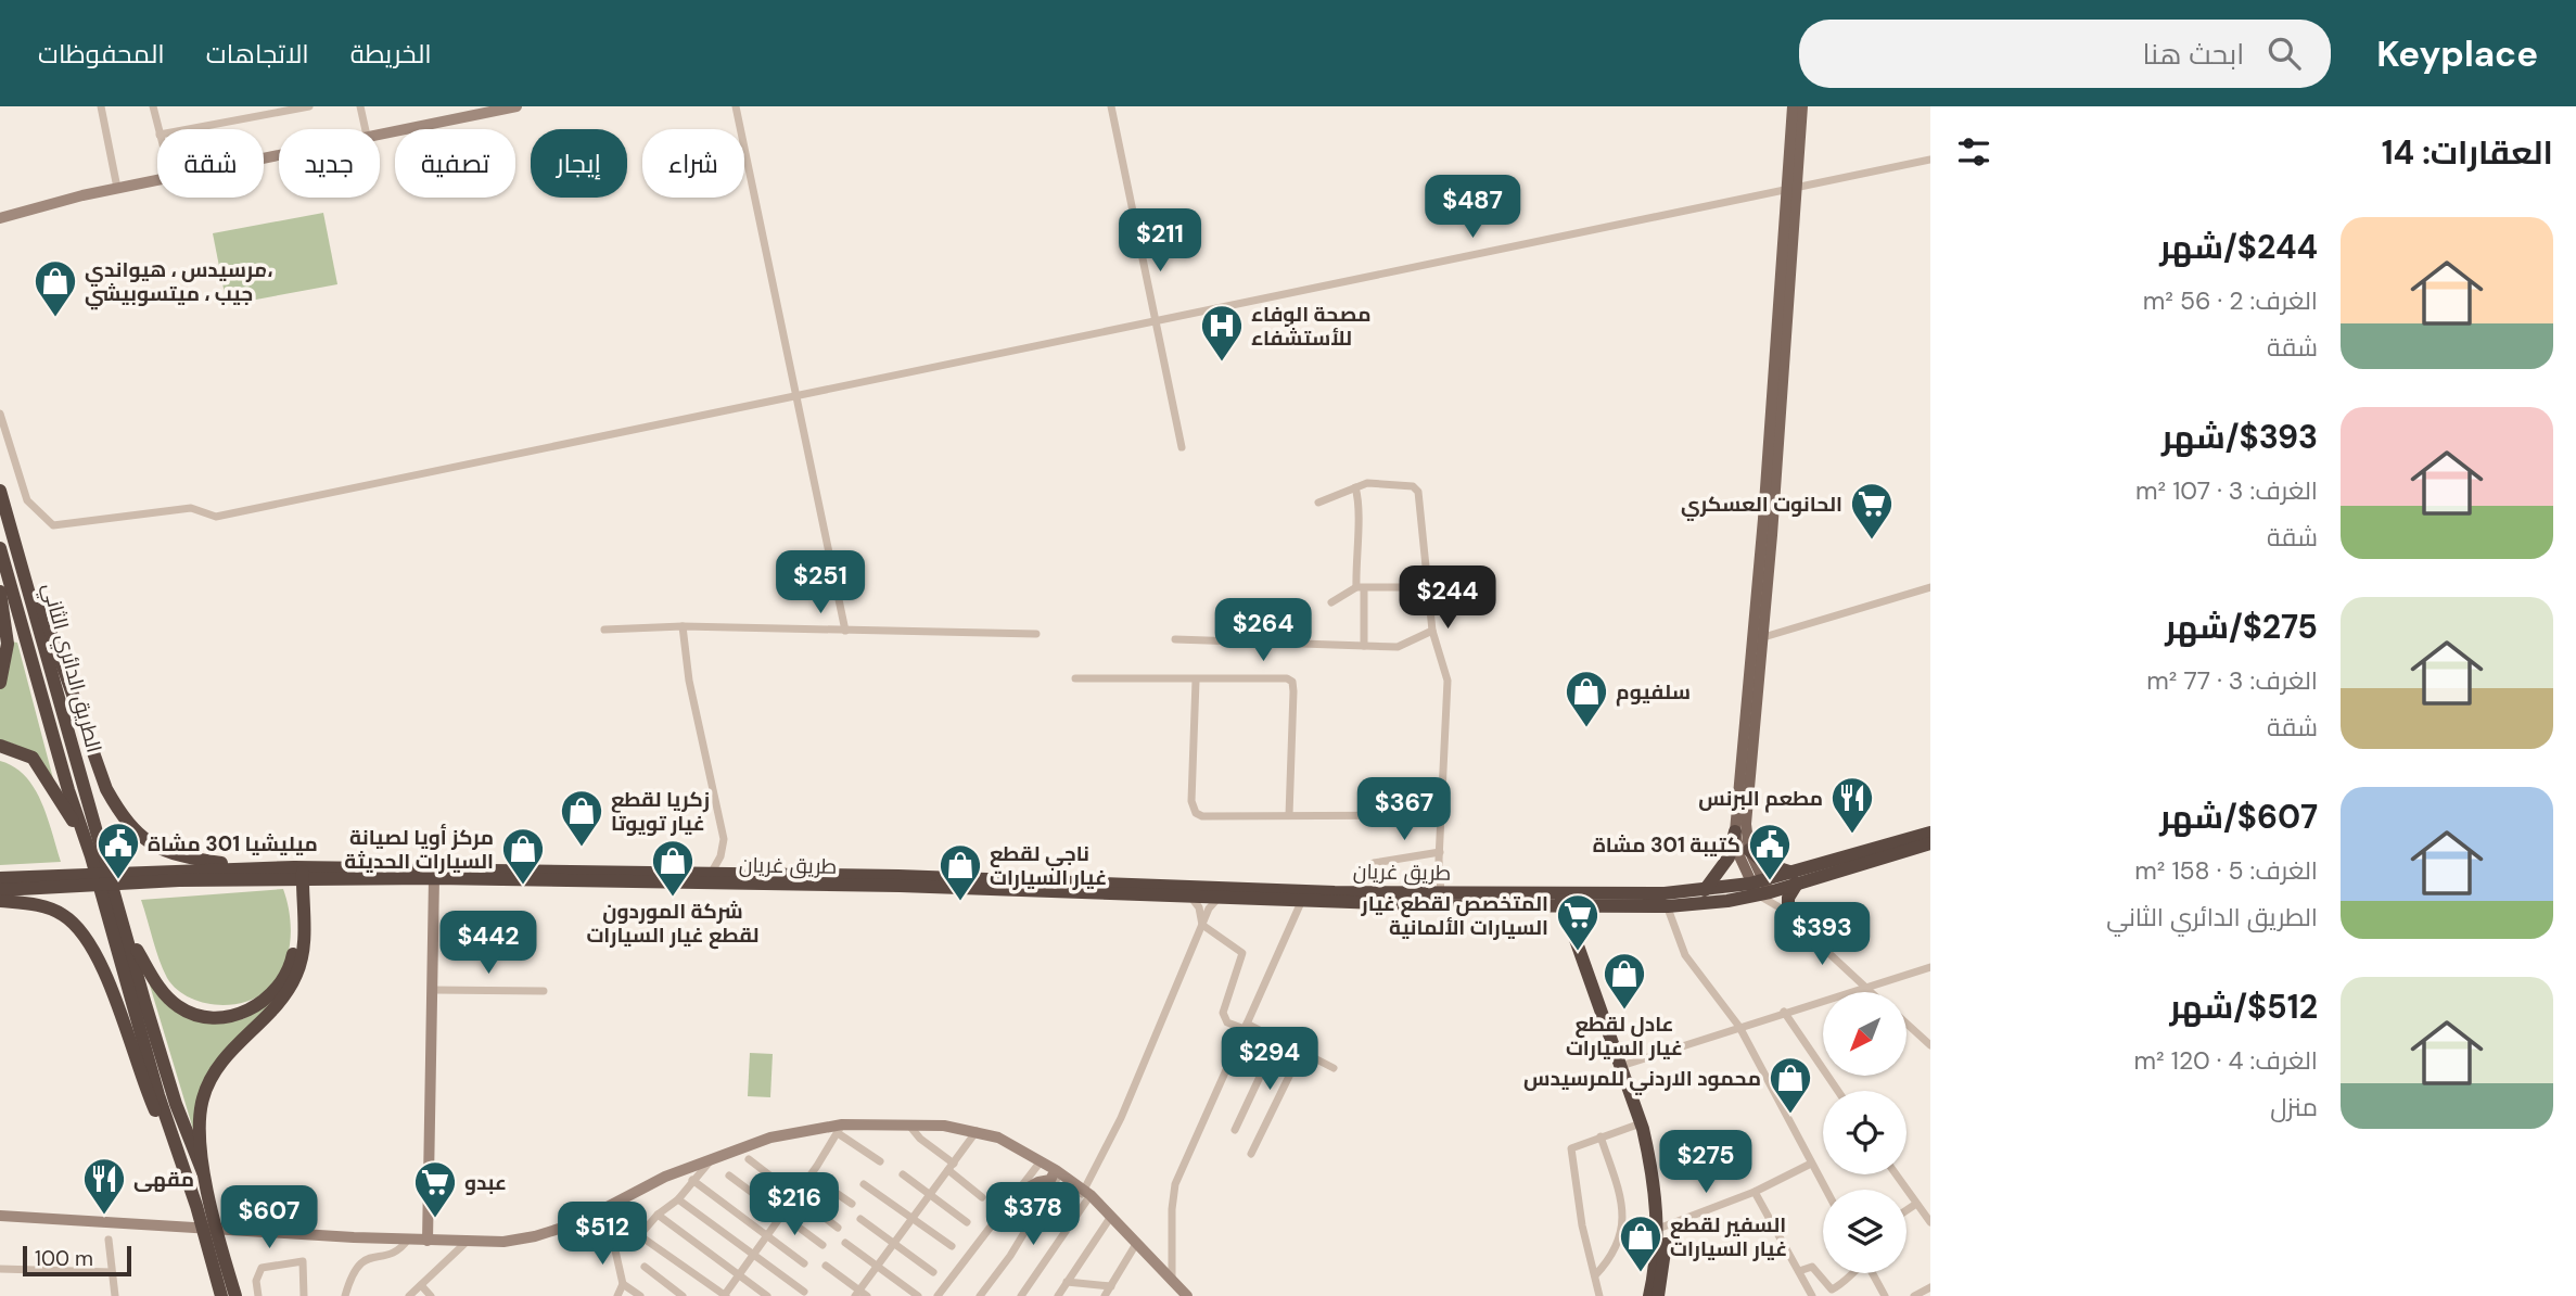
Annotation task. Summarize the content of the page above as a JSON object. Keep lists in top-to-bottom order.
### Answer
{
  "streets": {
    "highway": ["الطريق الدائري الثاني", "طريق غريان"]
  },
  "places": {
    "shop": [
      "مرسيدس ، هيواندي، جيب ، ميتسوبيشي",
      "سلفيوم",
      "زكريا لقطع غيار تويوتا",
      "مركز أويا لصيانة السيارات الحديثة",
      "شركة الموردون لقطع غيار السيارات",
      "ناجي لقطع غيار السيارات",
      "عادل لقطع غيار السيارات",
      "محمود الاردني للمرسيدس",
      "السفير لقطع غيار السيارات"
    ],
    "hospital": ["مصحة الوفاء للأستشفاء"],
    "supermarket": ["الحانوت العسكري", "المتخصص لقطع غيار السيارات الألمانية", "عبدو"],
    "restaurant": ["مطعم البرنس", "مقهى"],
    "public building": ["ميليشيا 301 مشاة", "كتيبة 301 مشاة"]
  },
  "scale_bar": "100 m",
  "north": "bottom left",
  "page": {
    "header": "Keyplace",
    "search": "ابحث هنا",
    "nav": ["الخريطة", "الاتجاهات", "المحفوظات"],
    "heading": "العقارات: 14",
    "chip": [
      "شراء",
      "إيجار",
      "تصفية",
      "جديد",
      "شقة"
    ],
    "price": [
      "$487",
      "$211",
      "$251",
      "$244",
      "$264",
      "$367",
      "$393",
      "$442",
      "$294",
      "$275",
      "$216",
      "$378",
      "$607",
      "$512"
    ],
    "list": [
      {
        "name": "$244/شهر",
        "note": "الغرف: 2 · 56 m² · شقة"
      },
      {
        "name": "$393/شهر",
        "note": "الغرف: 3 · 107 m² · شقة"
      },
      {
        "name": "$275/شهر",
        "note": "الغرف: 3 · 77 m² · شقة"
      },
      {
        "name": "$607/شهر",
        "note": "الغرف: 5 · 158 m² · الطريق الدائري الثاني"
      },
      {
        "name": "$512/شهر",
        "note": "الغرف: 4 · 120 m² · منزل"
      }
    ],
    "scale": "100 m"
  }
}
